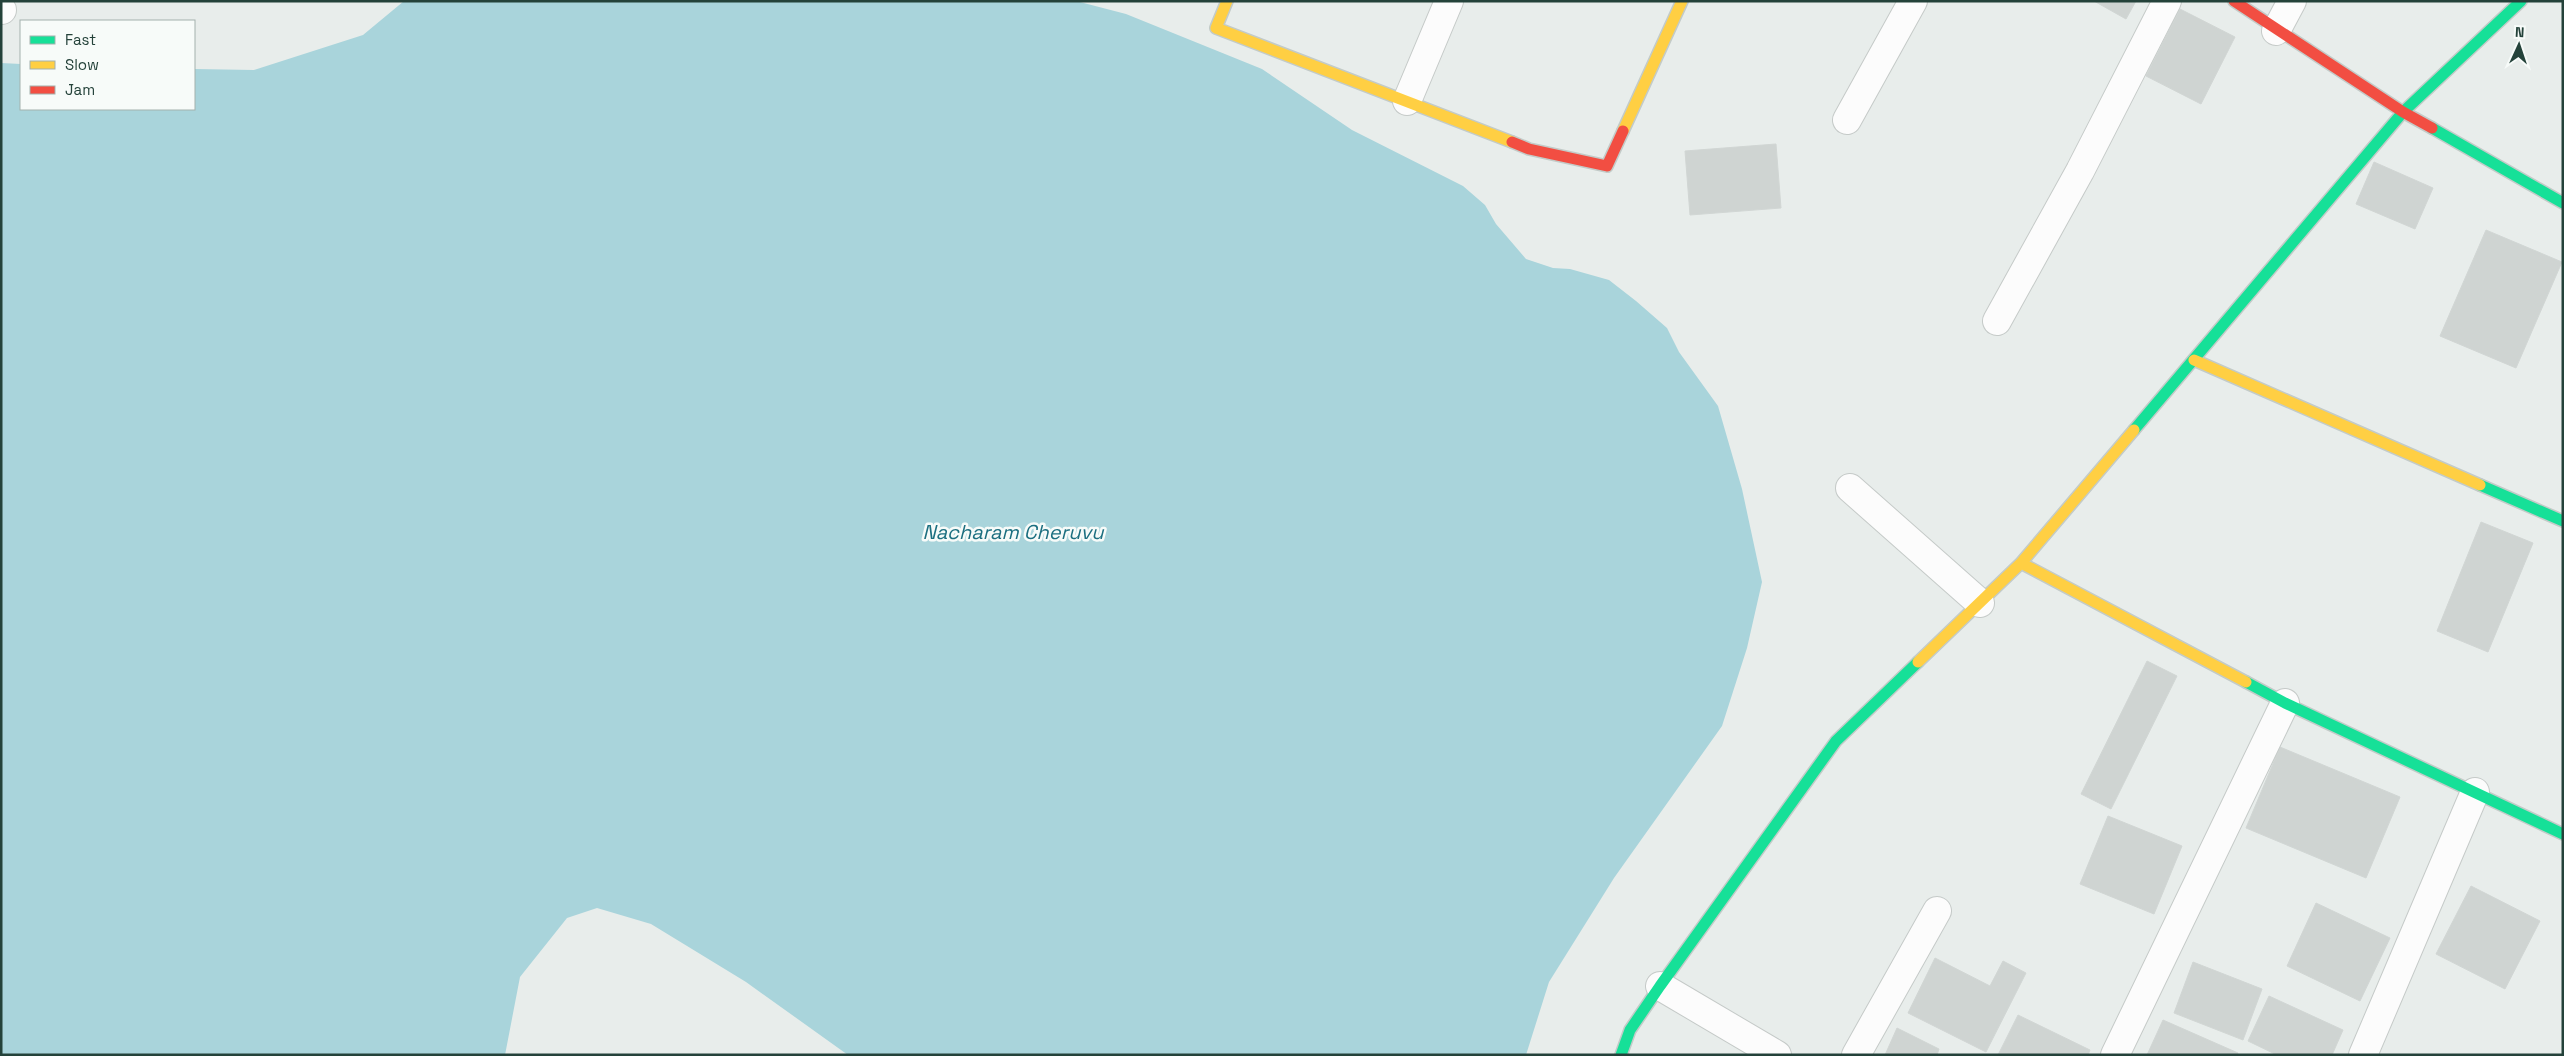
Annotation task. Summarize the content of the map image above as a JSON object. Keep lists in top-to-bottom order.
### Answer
{
  "water": ["Nacharam Cheruvu"],
  "legend": ["Fast", "Slow", "Jam"],
  "north": "top"
}
